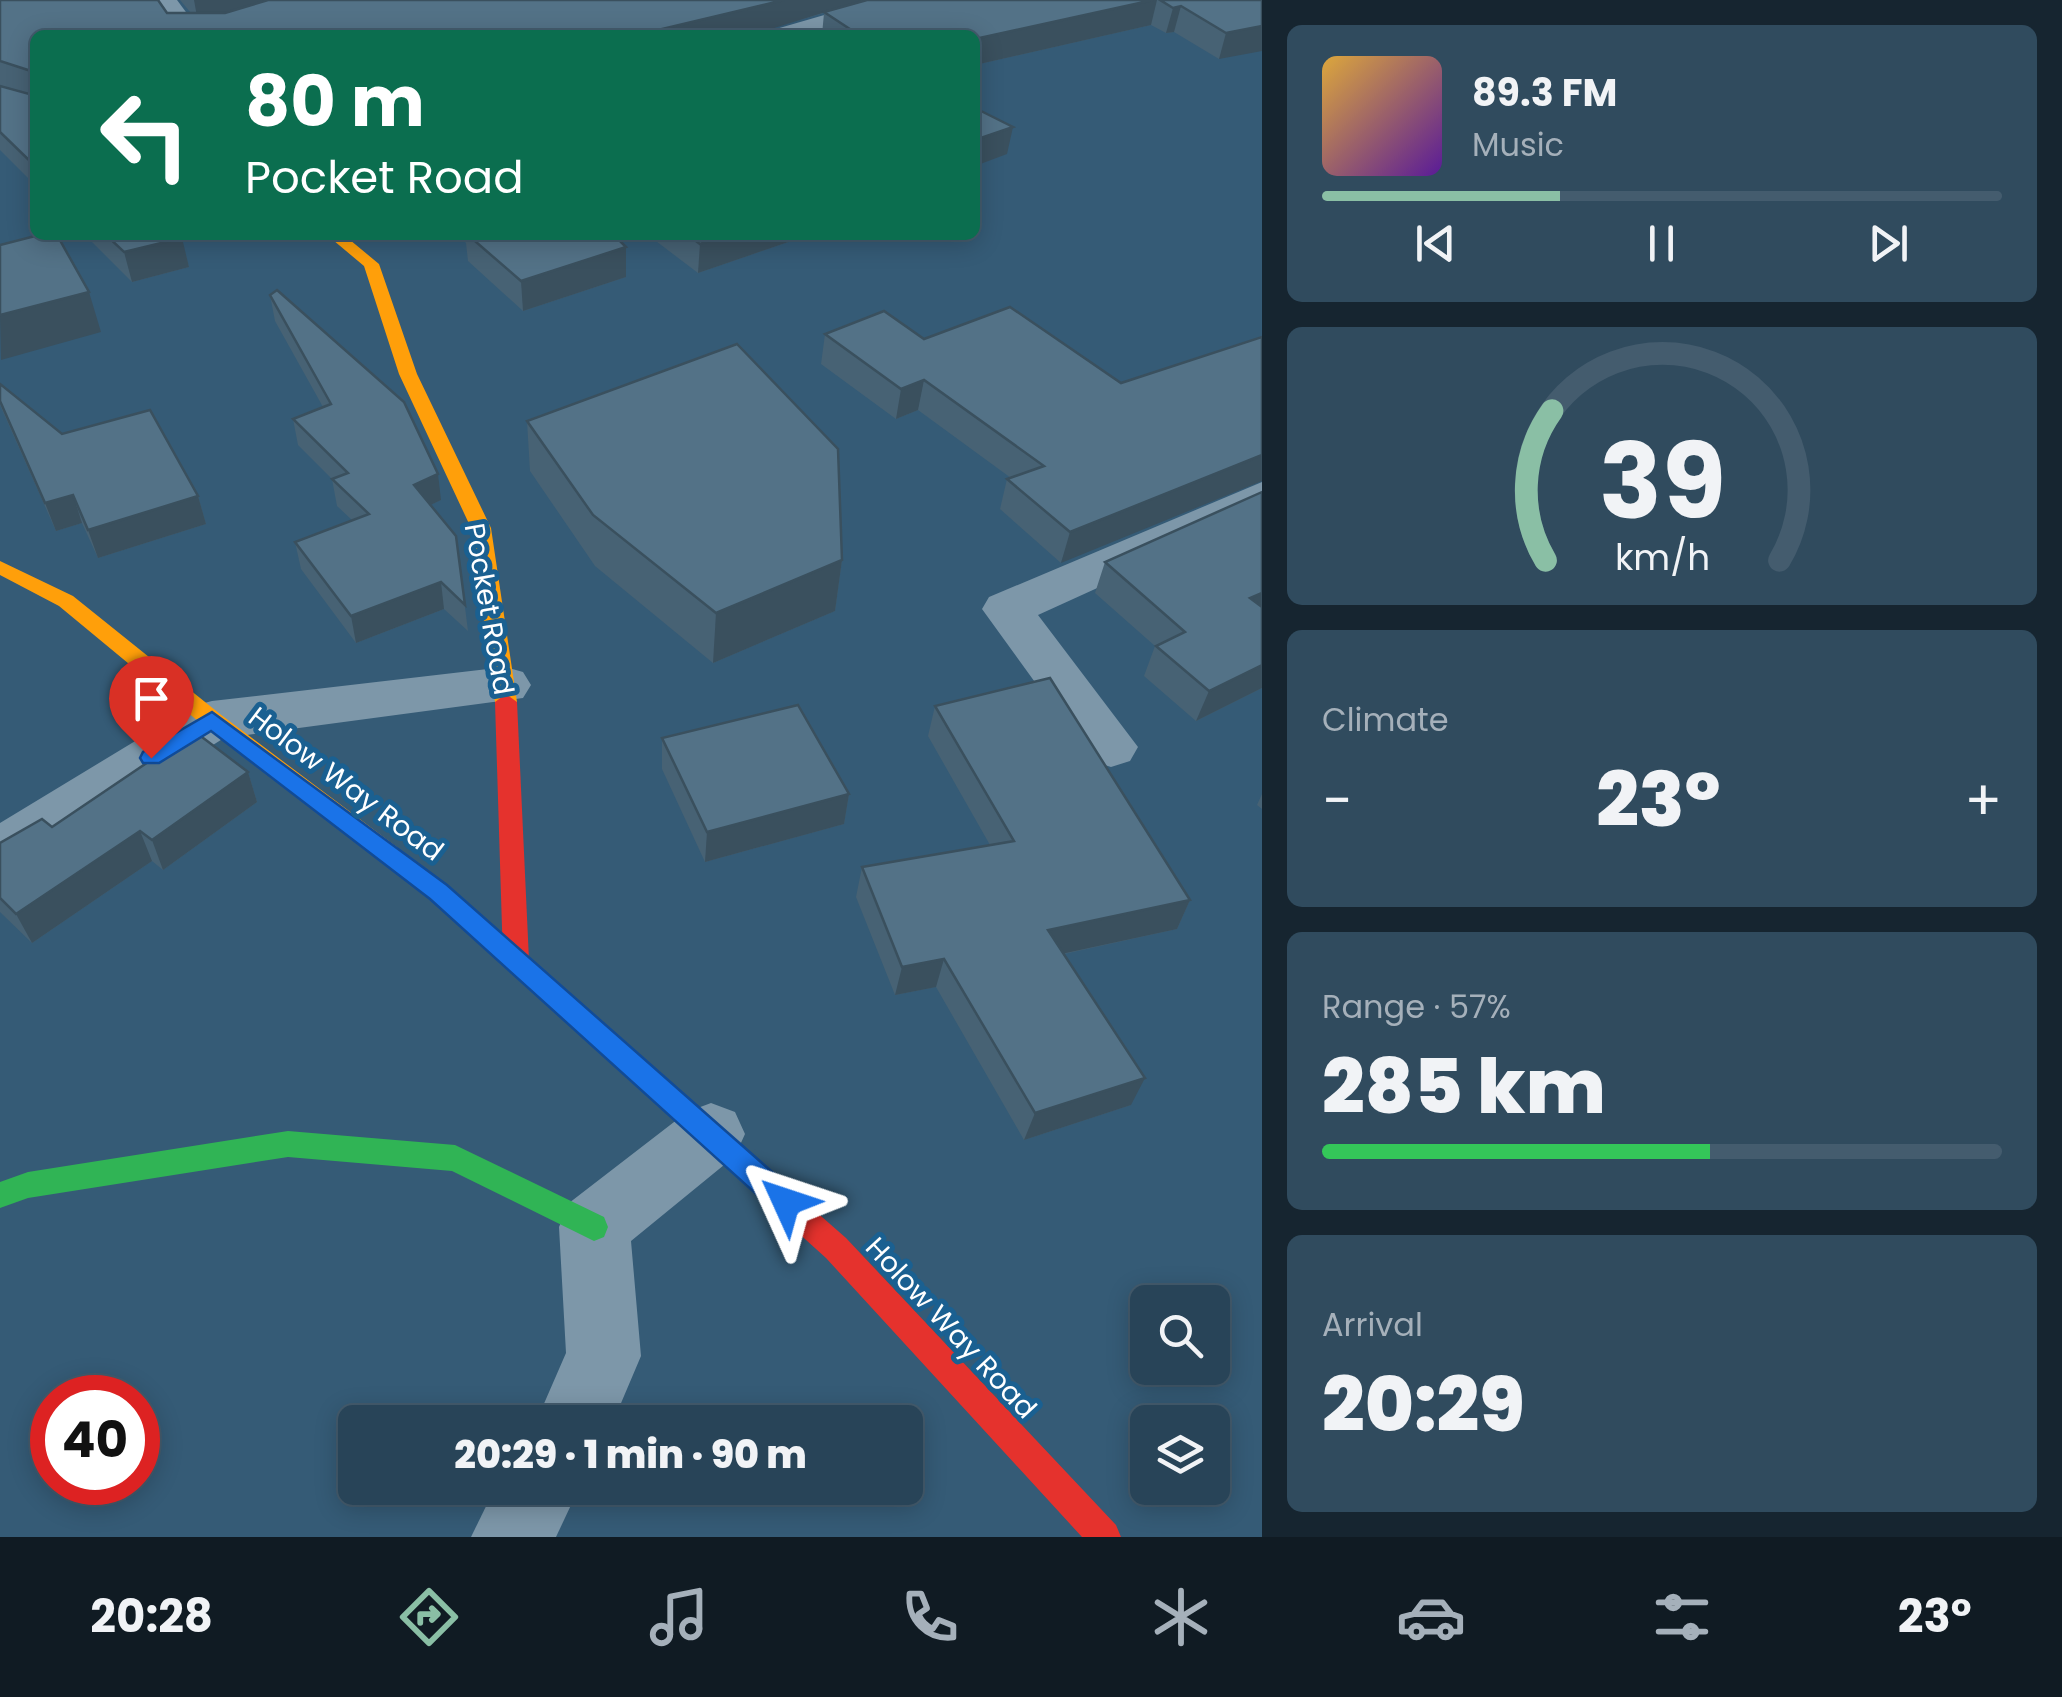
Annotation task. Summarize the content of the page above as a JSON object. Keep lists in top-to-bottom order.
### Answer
{
  "streets": {
    "street": ["Pocket Road", "Holow Way Road"]
  },
  "crossings": [
    ["Pocket Road", "Holow Way Road"]
  ],
  "page": {
    "turn": ["80 m", "Pocket Road"],
    "song": ["89.3 FM", "Music"],
    "tile": [
      "Climate",
      ["Range · 57%", "285 km"],
      ["Arrival", "20:29"]
    ],
    "heat": ["−", "23°", "+"],
    "limit": "40",
    "trip": "20:29 · 1 min · 90 m",
    "tabs": ["20:28", "23°"],
    "gauge": ["39", "km/h"]
  }
}
